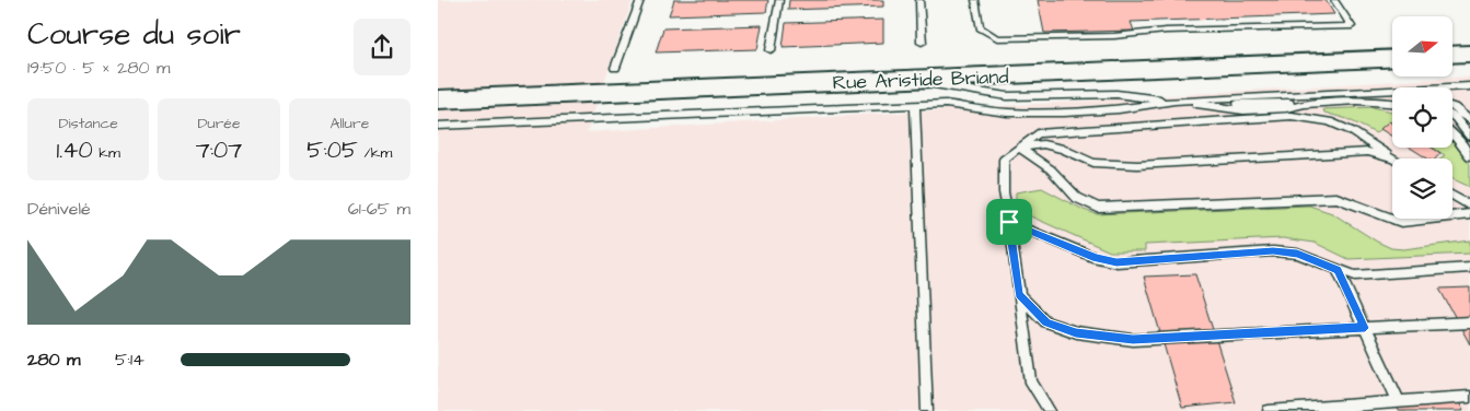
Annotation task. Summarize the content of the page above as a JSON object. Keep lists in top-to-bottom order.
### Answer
{
  "streets": {
    "main road": ["Rue Aristide Briand"]
  },
  "north": "right",
  "page": {
    "heading": ["Course du soir", "19:50 · 5 × 280 m"],
    "stats": [
      ["Distance", "1.40 km"],
      ["Durée", "7:07"],
      ["Allure", "5:05 /km"]
    ],
    "chart": ["Dénivelé", "61–65 m"],
    "list": [
      {
        "name": "280 m",
        "note": "5:14"
      }
    ]
  }
}
